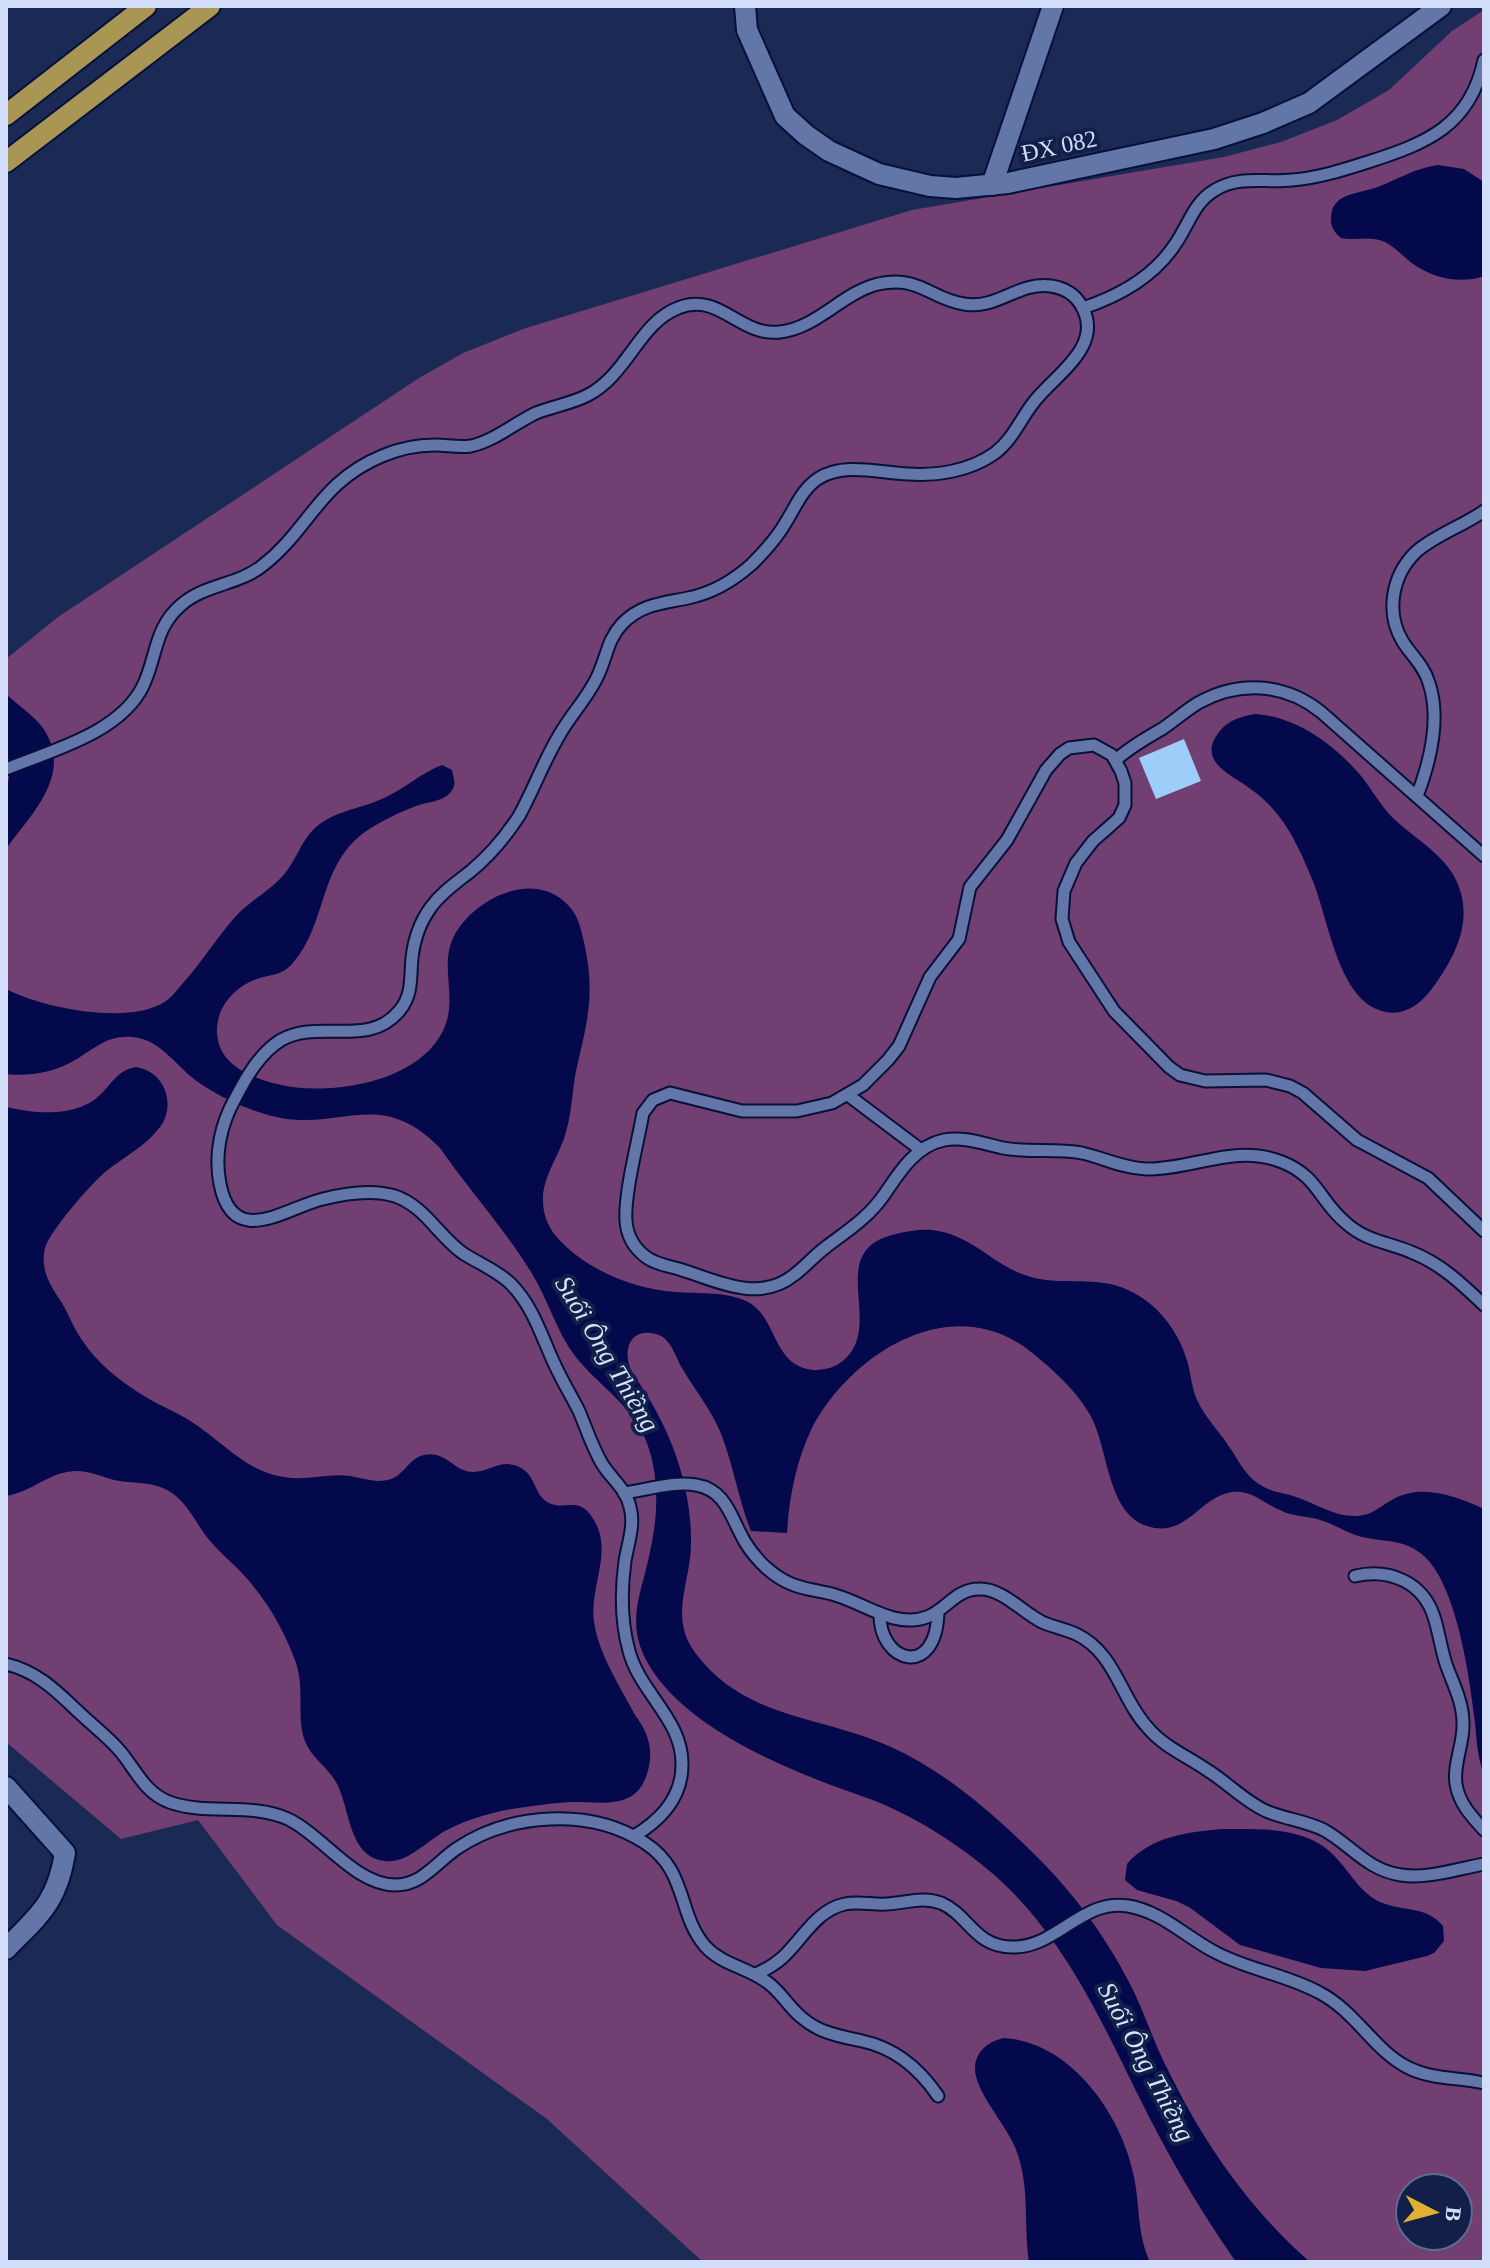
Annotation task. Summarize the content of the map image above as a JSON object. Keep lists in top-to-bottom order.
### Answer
{
  "streets": {
    "street": ["ĐX 082"]
  },
  "water": ["Suối Ông Thiềng"],
  "north": "right"
}
